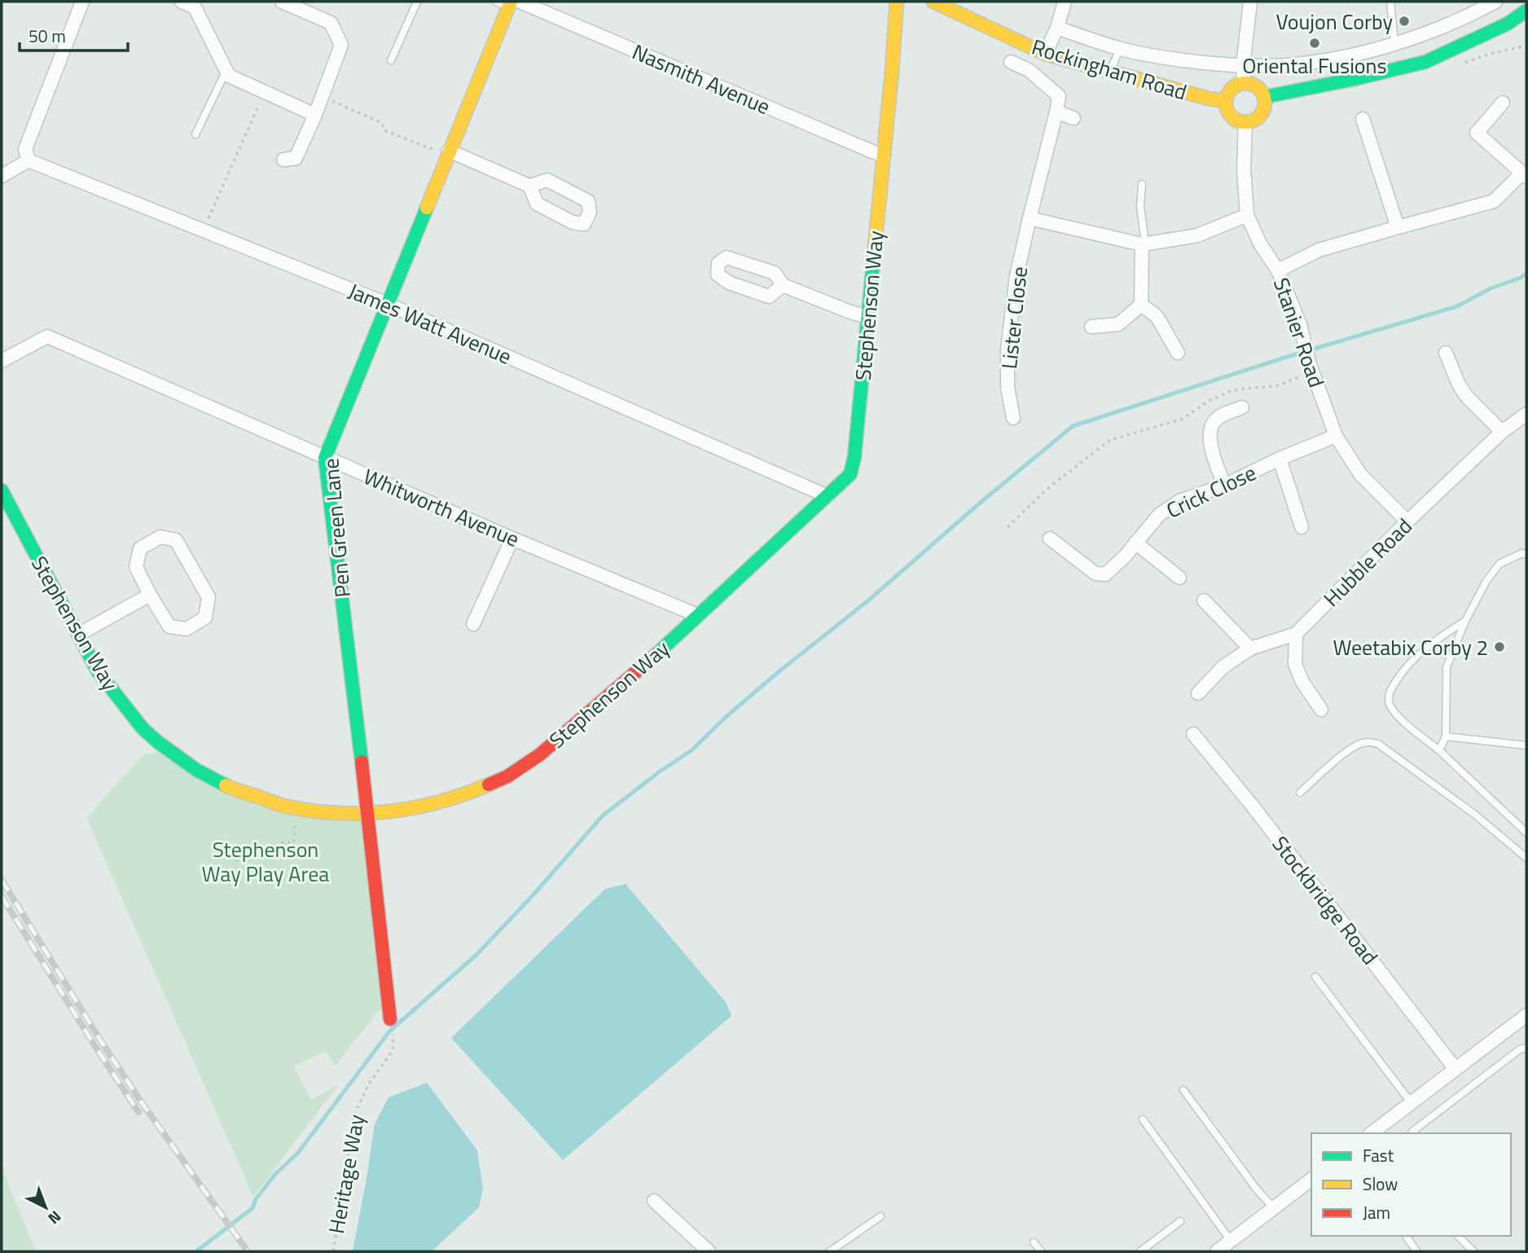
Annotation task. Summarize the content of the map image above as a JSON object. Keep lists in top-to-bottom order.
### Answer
{
  "streets": {
    "street": [
      "Rockingham Road",
      "Nasmith Avenue",
      "Stephenson Way",
      "Lister Close",
      "James Watt Avenue",
      "Stanier Road",
      "Crick Close",
      "Whitworth Avenue",
      "Pen Green Lane",
      "Hubble Road",
      "Stockbridge Road"
    ],
    "path": ["Heritage Way"]
  },
  "crossings": [
    ["Rockingham Road", "Stanier Road"],
    ["Nasmith Avenue", "Stephenson Way"],
    ["Nasmith Avenue", "Pen Green Lane"],
    ["Stephenson Way", "James Watt Avenue"],
    ["Stephenson Way", "Whitworth Avenue"],
    ["Stephenson Way", "Pen Green Lane"],
    ["James Watt Avenue", "Pen Green Lane"],
    ["Stanier Road", "Crick Close"],
    ["Stanier Road", "Hubble Road"],
    ["Whitworth Avenue", "Pen Green Lane"]
  ],
  "parks": ["Stephenson Way Play Area"],
  "places": ["Voujon Corby", "Oriental Fusions", "Weetabix Corby 2"],
  "legend": ["Fast", "Slow", "Jam"],
  "scale_bar": "50 m",
  "north": "bottom right"
}
